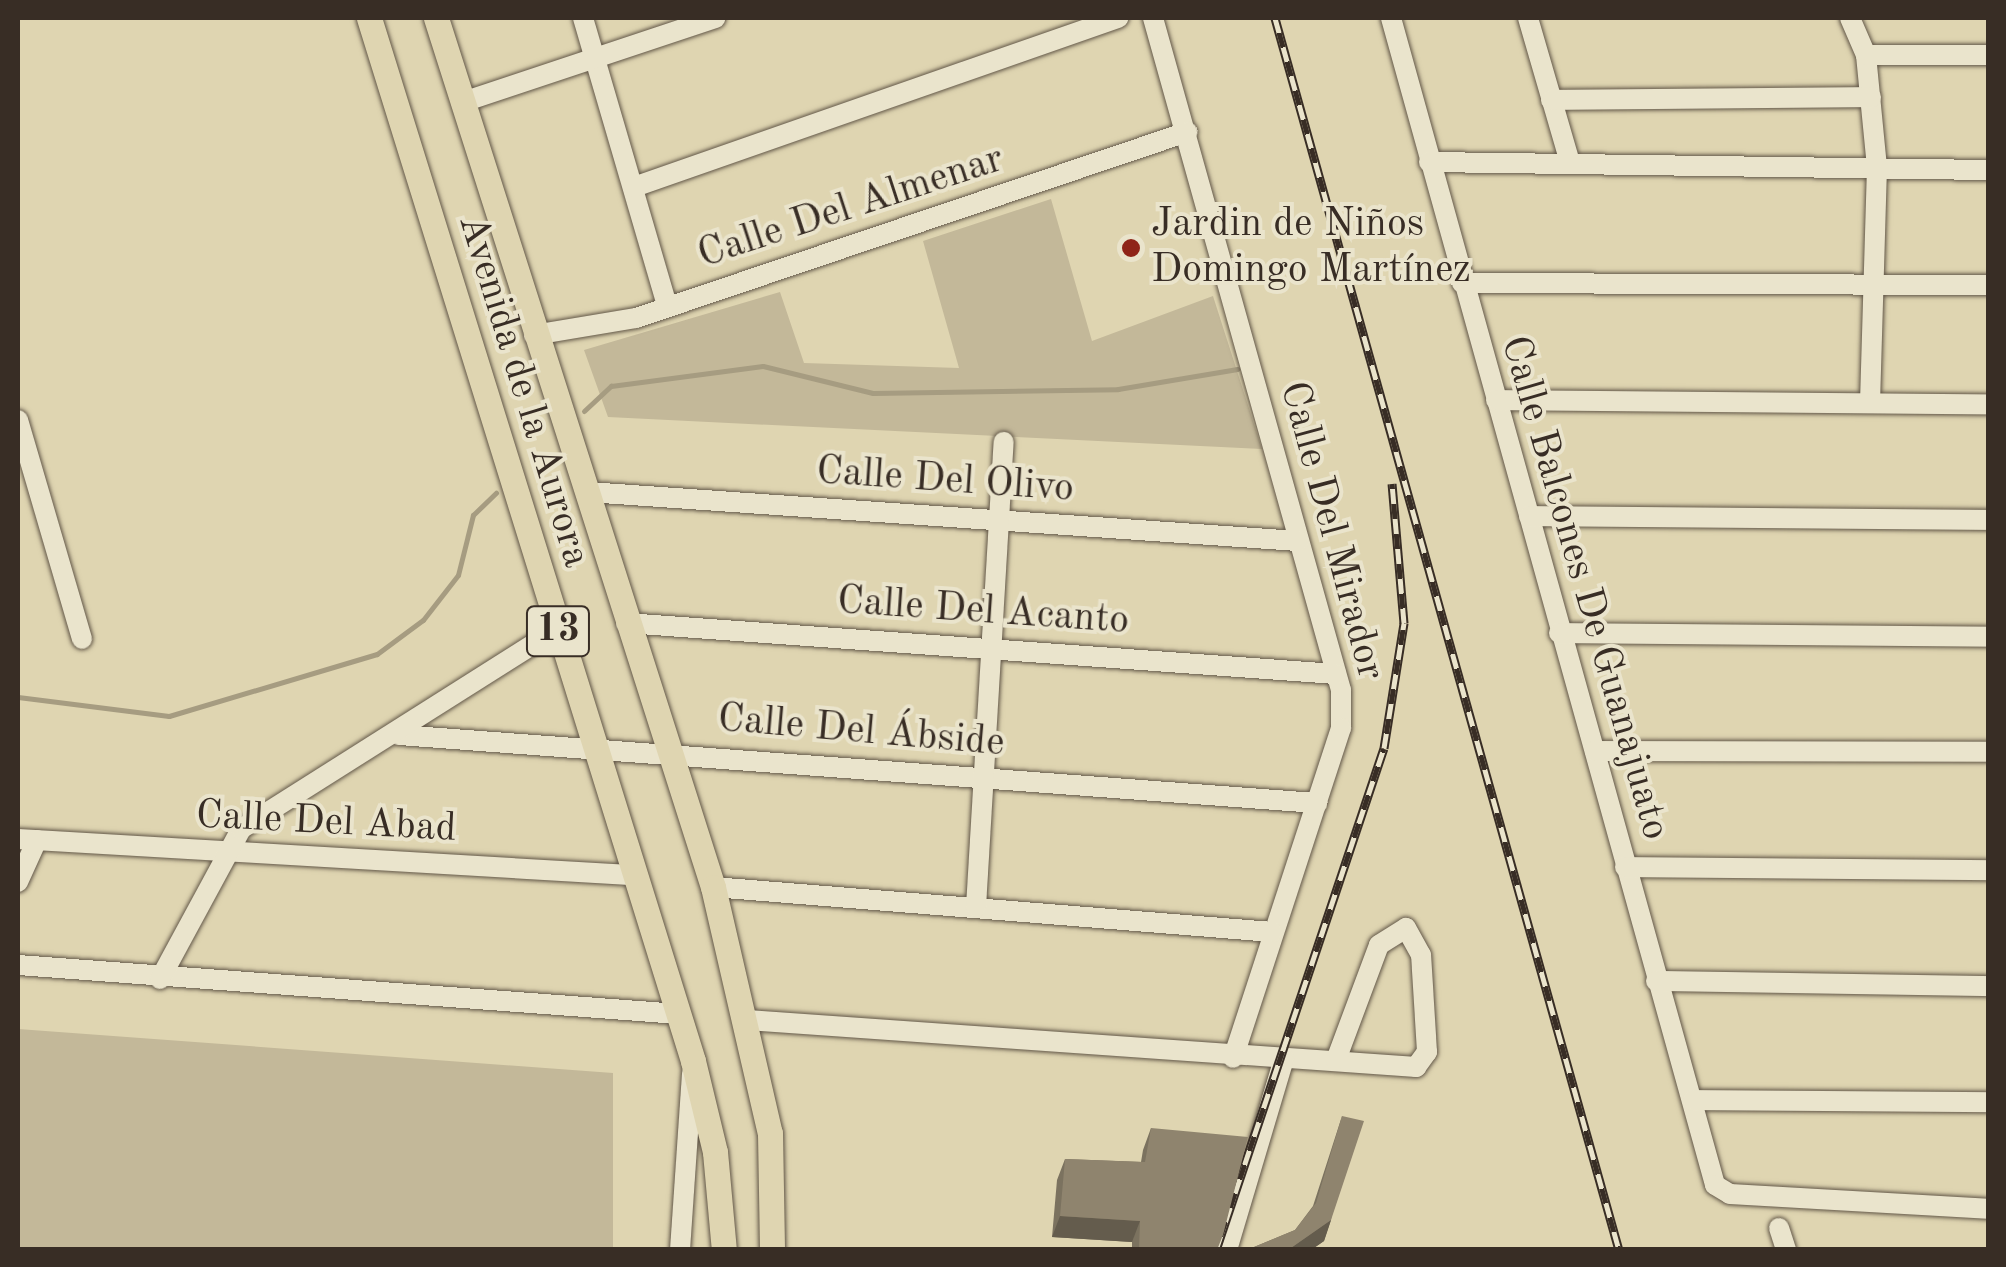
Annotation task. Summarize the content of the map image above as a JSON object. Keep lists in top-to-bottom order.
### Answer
{
  "streets": {
    "main road": ["Avenida de la Aurora", "13"],
    "street": [
      "Calle Del Almenar",
      "Calle Del Olivo",
      "Calle Del Mirador",
      "Calle Balcones De Guanajuato",
      "Calle Del Acanto",
      "Calle Del Ábside",
      "Calle Del Abad"
    ]
  },
  "crossings": [
    ["Calle Del Almenar", "Avenida de la Aurora"],
    ["Calle Del Almenar", "Calle Del Mirador"],
    ["Avenida de la Aurora", "Calle Del Olivo"],
    ["Avenida de la Aurora", "Calle Del Acanto"],
    ["Avenida de la Aurora", "Calle Del Ábside"],
    ["Avenida de la Aurora", "Calle Del Abad"],
    ["Calle Del Olivo", "Calle Del Mirador"],
    ["Calle Del Mirador", "Calle Del Acanto"],
    ["Calle Del Mirador", "Calle Del Ábside"]
  ],
  "places": ["Jardin de Niños Domingo Martínez"]
}
